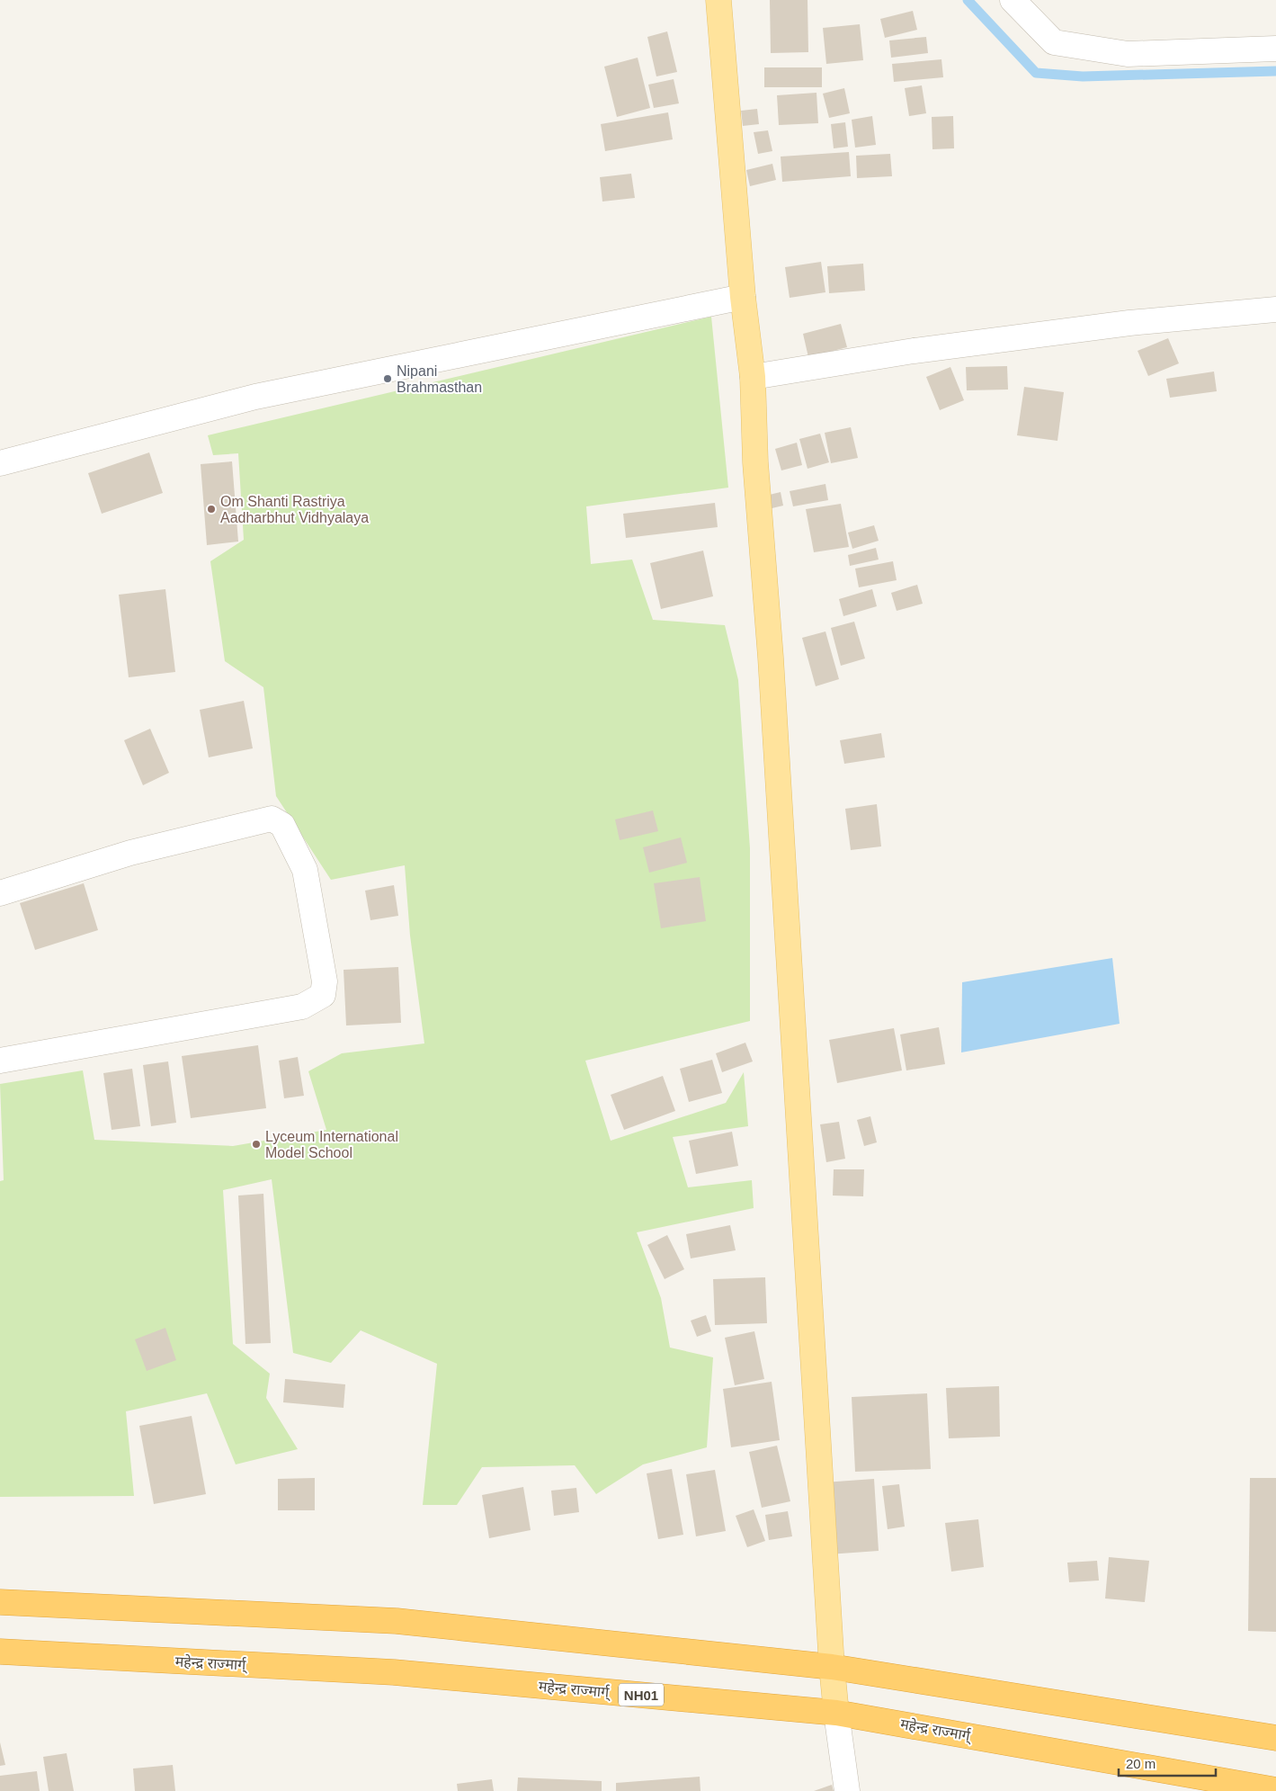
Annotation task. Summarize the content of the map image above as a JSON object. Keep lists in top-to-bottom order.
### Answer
{
  "streets": {
    "highway": ["महेन्द्र राज्मार्ग्", "NH01"]
  },
  "places": ["Nipani Brahmasthan", "Om Shanti Rastriya Aadharbhut Vidhyalaya", "Lyceum International Model School"],
  "scale_bar": "20 m"
}
